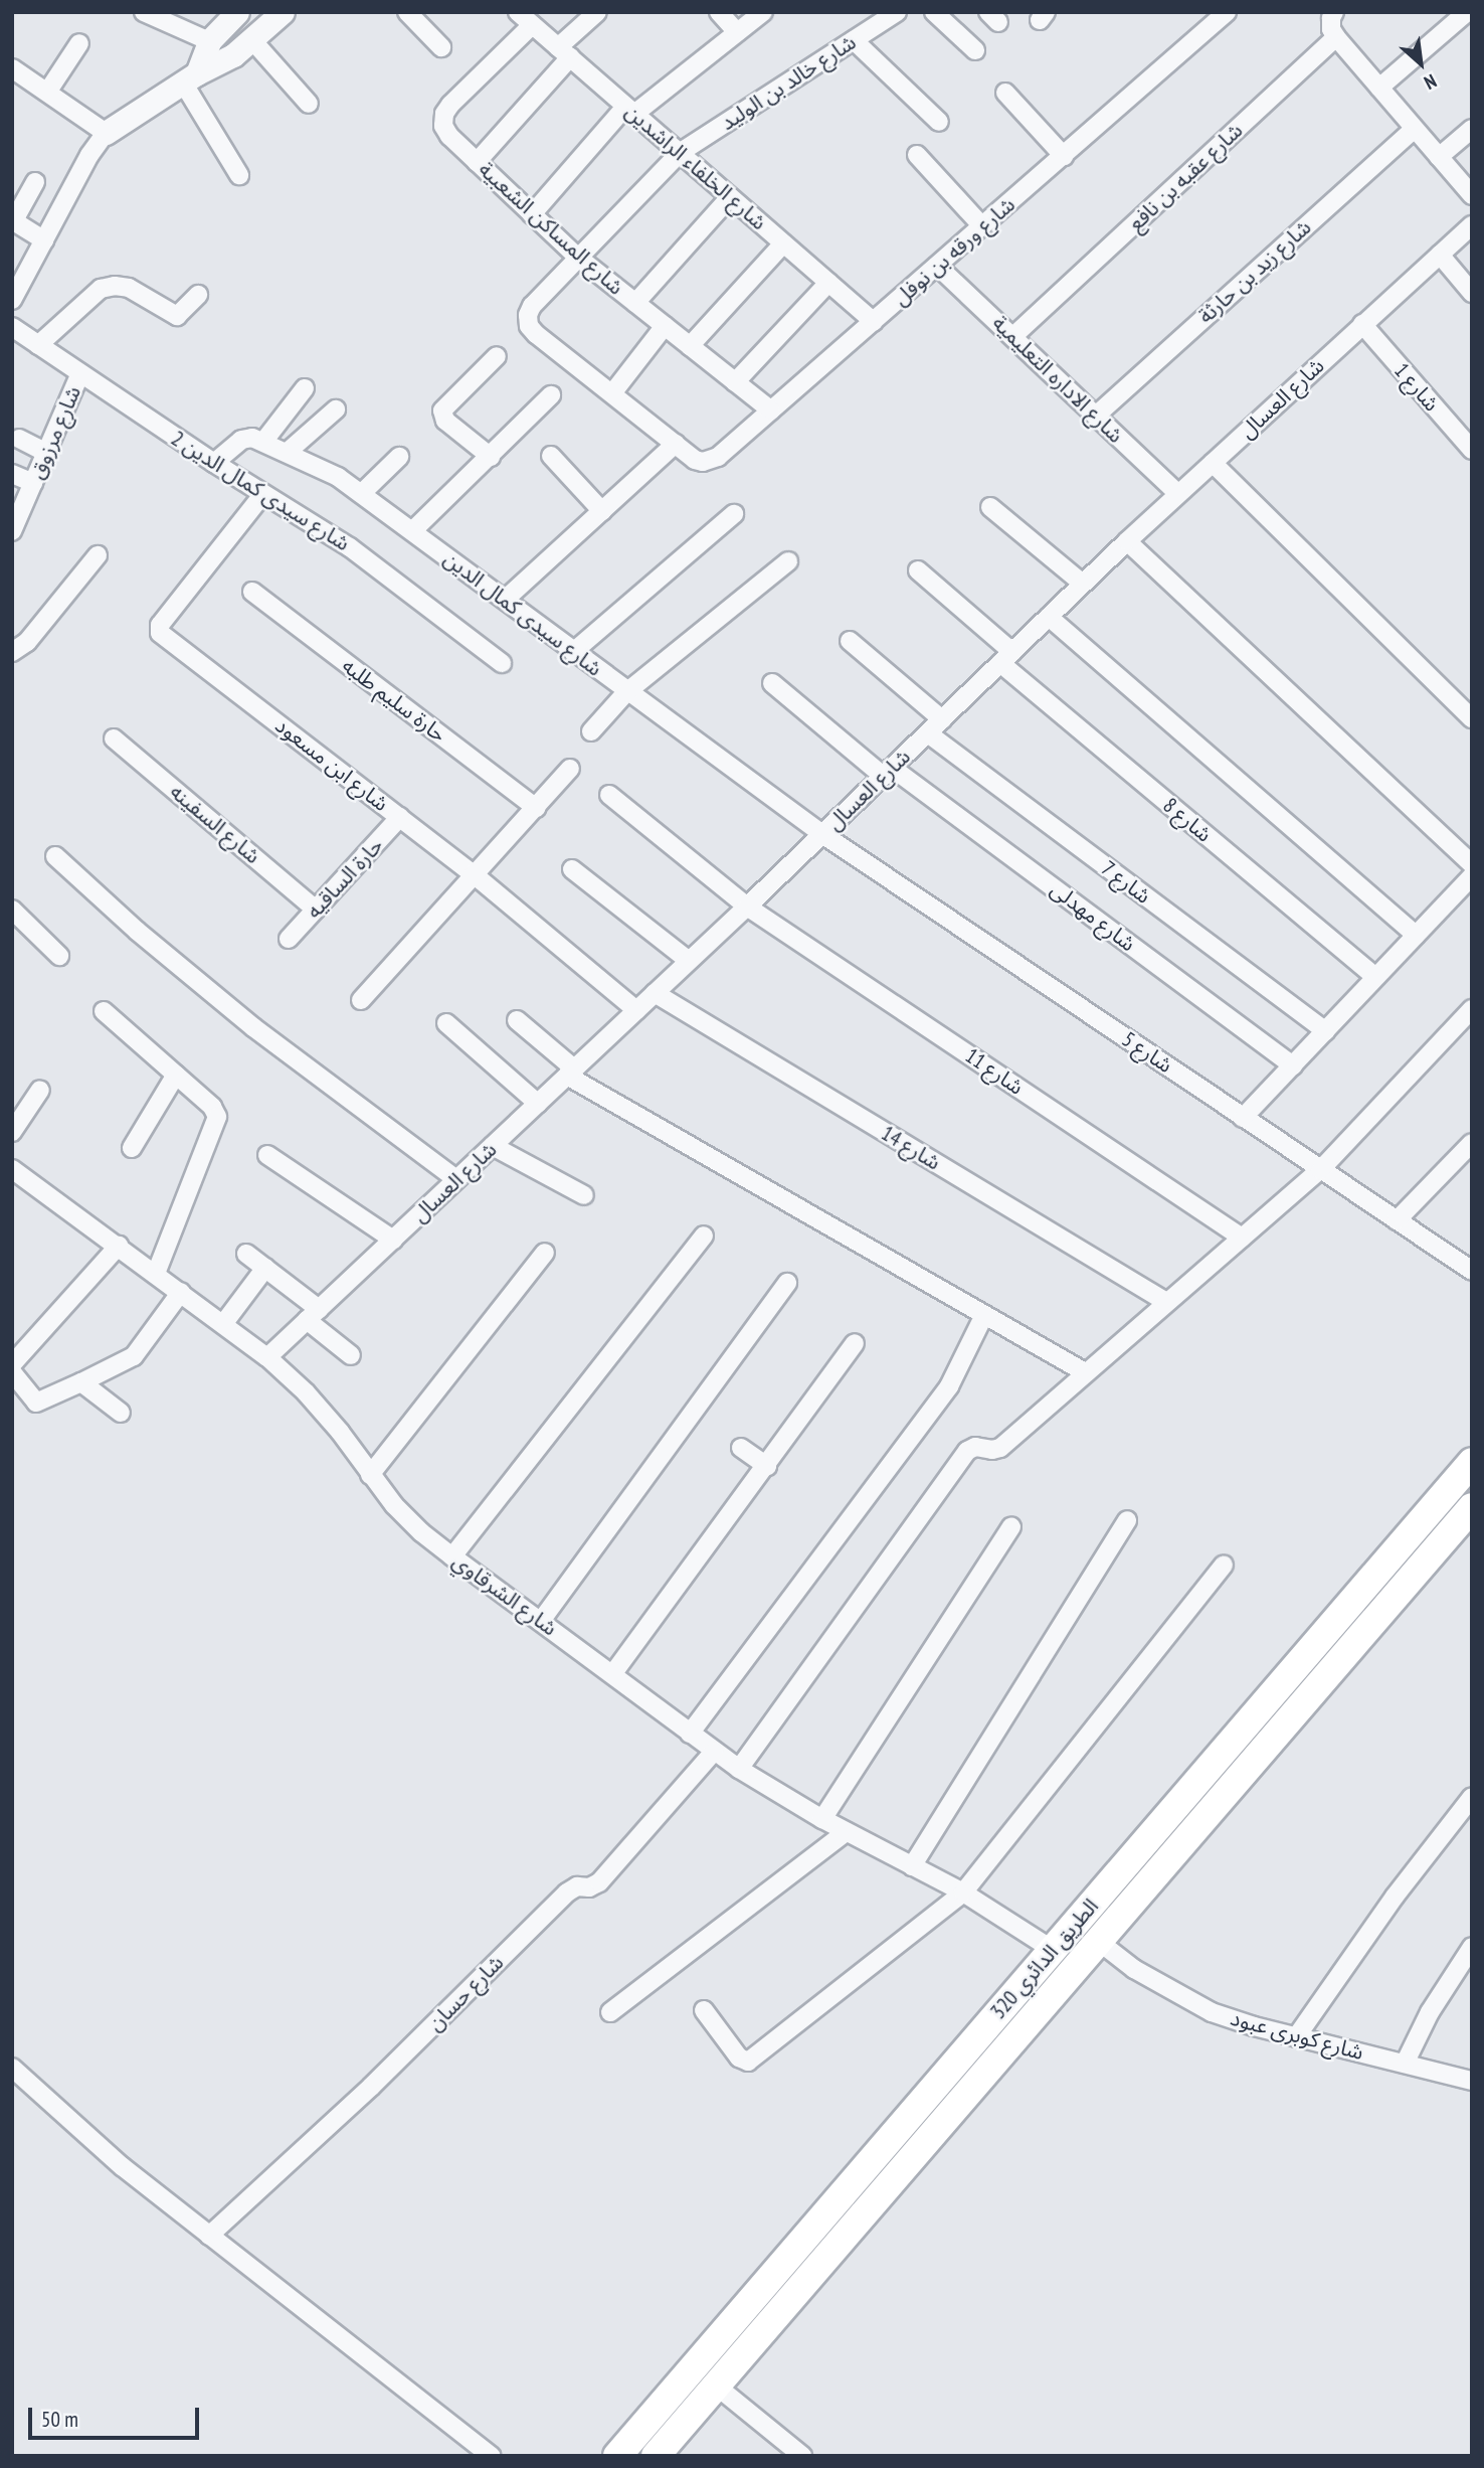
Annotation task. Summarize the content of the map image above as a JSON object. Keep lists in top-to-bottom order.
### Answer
{
  "streets": {
    "main road": ["الطريق الدائري 320"],
    "street": [
      "شارع خالد بن الوليد",
      "شارع الخلفاء الراشدين",
      "شارع عقبه بن نافع",
      "شارع المساكن الشعبية",
      "شارع ورقه بن نوفل",
      "شارع زيد بن حارثة",
      "شارع الاداره التعليمية",
      "شارع 1",
      "شارع العسال",
      "شارع مرزوق",
      "شارع سيدى كمال الدين 2",
      "شارع سيدى كمال الدين",
      "حارة سليم طلبه",
      "شارع ابن مسعود",
      "شارع 8",
      "شارع السفينه",
      "حارة الساقيه",
      "شارع 7",
      "شارع مهدلى",
      "شارع 5",
      "شارع 11",
      "شارع 14",
      "شارع الشرقاوي",
      "شارع حسان",
      "شارع كوبرى عبود"
    ]
  },
  "crossings": [
    ["شارع خالد بن الوليد", "شارع الخلفاء الراشدين"],
    ["شارع خالد بن الوليد", "شارع المساكن الشعبية"],
    ["شارع خالد بن الوليد", "شارع ورقه بن نوفل"],
    ["شارع الخلفاء الراشدين", "شارع المساكن الشعبية"],
    ["شارع الخلفاء الراشدين", "شارع ورقه بن نوفل"],
    ["شارع عقبه بن نافع", "شارع الاداره التعليمية"],
    ["شارع المساكن الشعبية", "شارع ورقه بن نوفل"],
    ["شارع ورقه بن نوفل", "شارع الاداره التعليمية"],
    ["شارع زيد بن حارثة", "شارع الاداره التعليمية"],
    ["شارع الاداره التعليمية", "شارع العسال"],
    ["شارع 1", "شارع العسال"],
    ["شارع العسال", "شارع سيدى كمال الدين"],
    ["شارع العسال", "شارع ابن مسعود"],
    ["شارع العسال", "شارع 8"],
    ["شارع العسال", "شارع 7"],
    ["شارع العسال", "شارع مهدلى"],
    ["شارع العسال", "شارع 5"],
    ["شارع العسال", "شارع 11"],
    ["شارع العسال", "شارع 14"],
    ["شارع العسال", "شارع الشرقاوي"],
    ["شارع مرزوق", "شارع سيدى كمال الدين 2"],
    ["شارع سيدى كمال الدين 2", "شارع ابن مسعود"],
    ["شارع سيدى كمال الدين", "شارع 5"],
    ["شارع ابن مسعود", "حارة الساقيه"],
    ["شارع السفينه", "حارة الساقيه"],
    ["شارع الشرقاوي", "الطريق الدائري 320"],
    ["شارع الشرقاوي", "شارع حسان"],
    ["الطريق الدائري 320", "شارع كوبرى عبود"]
  ],
  "scale_bar": "50 m",
  "north": "bottom right"
}
